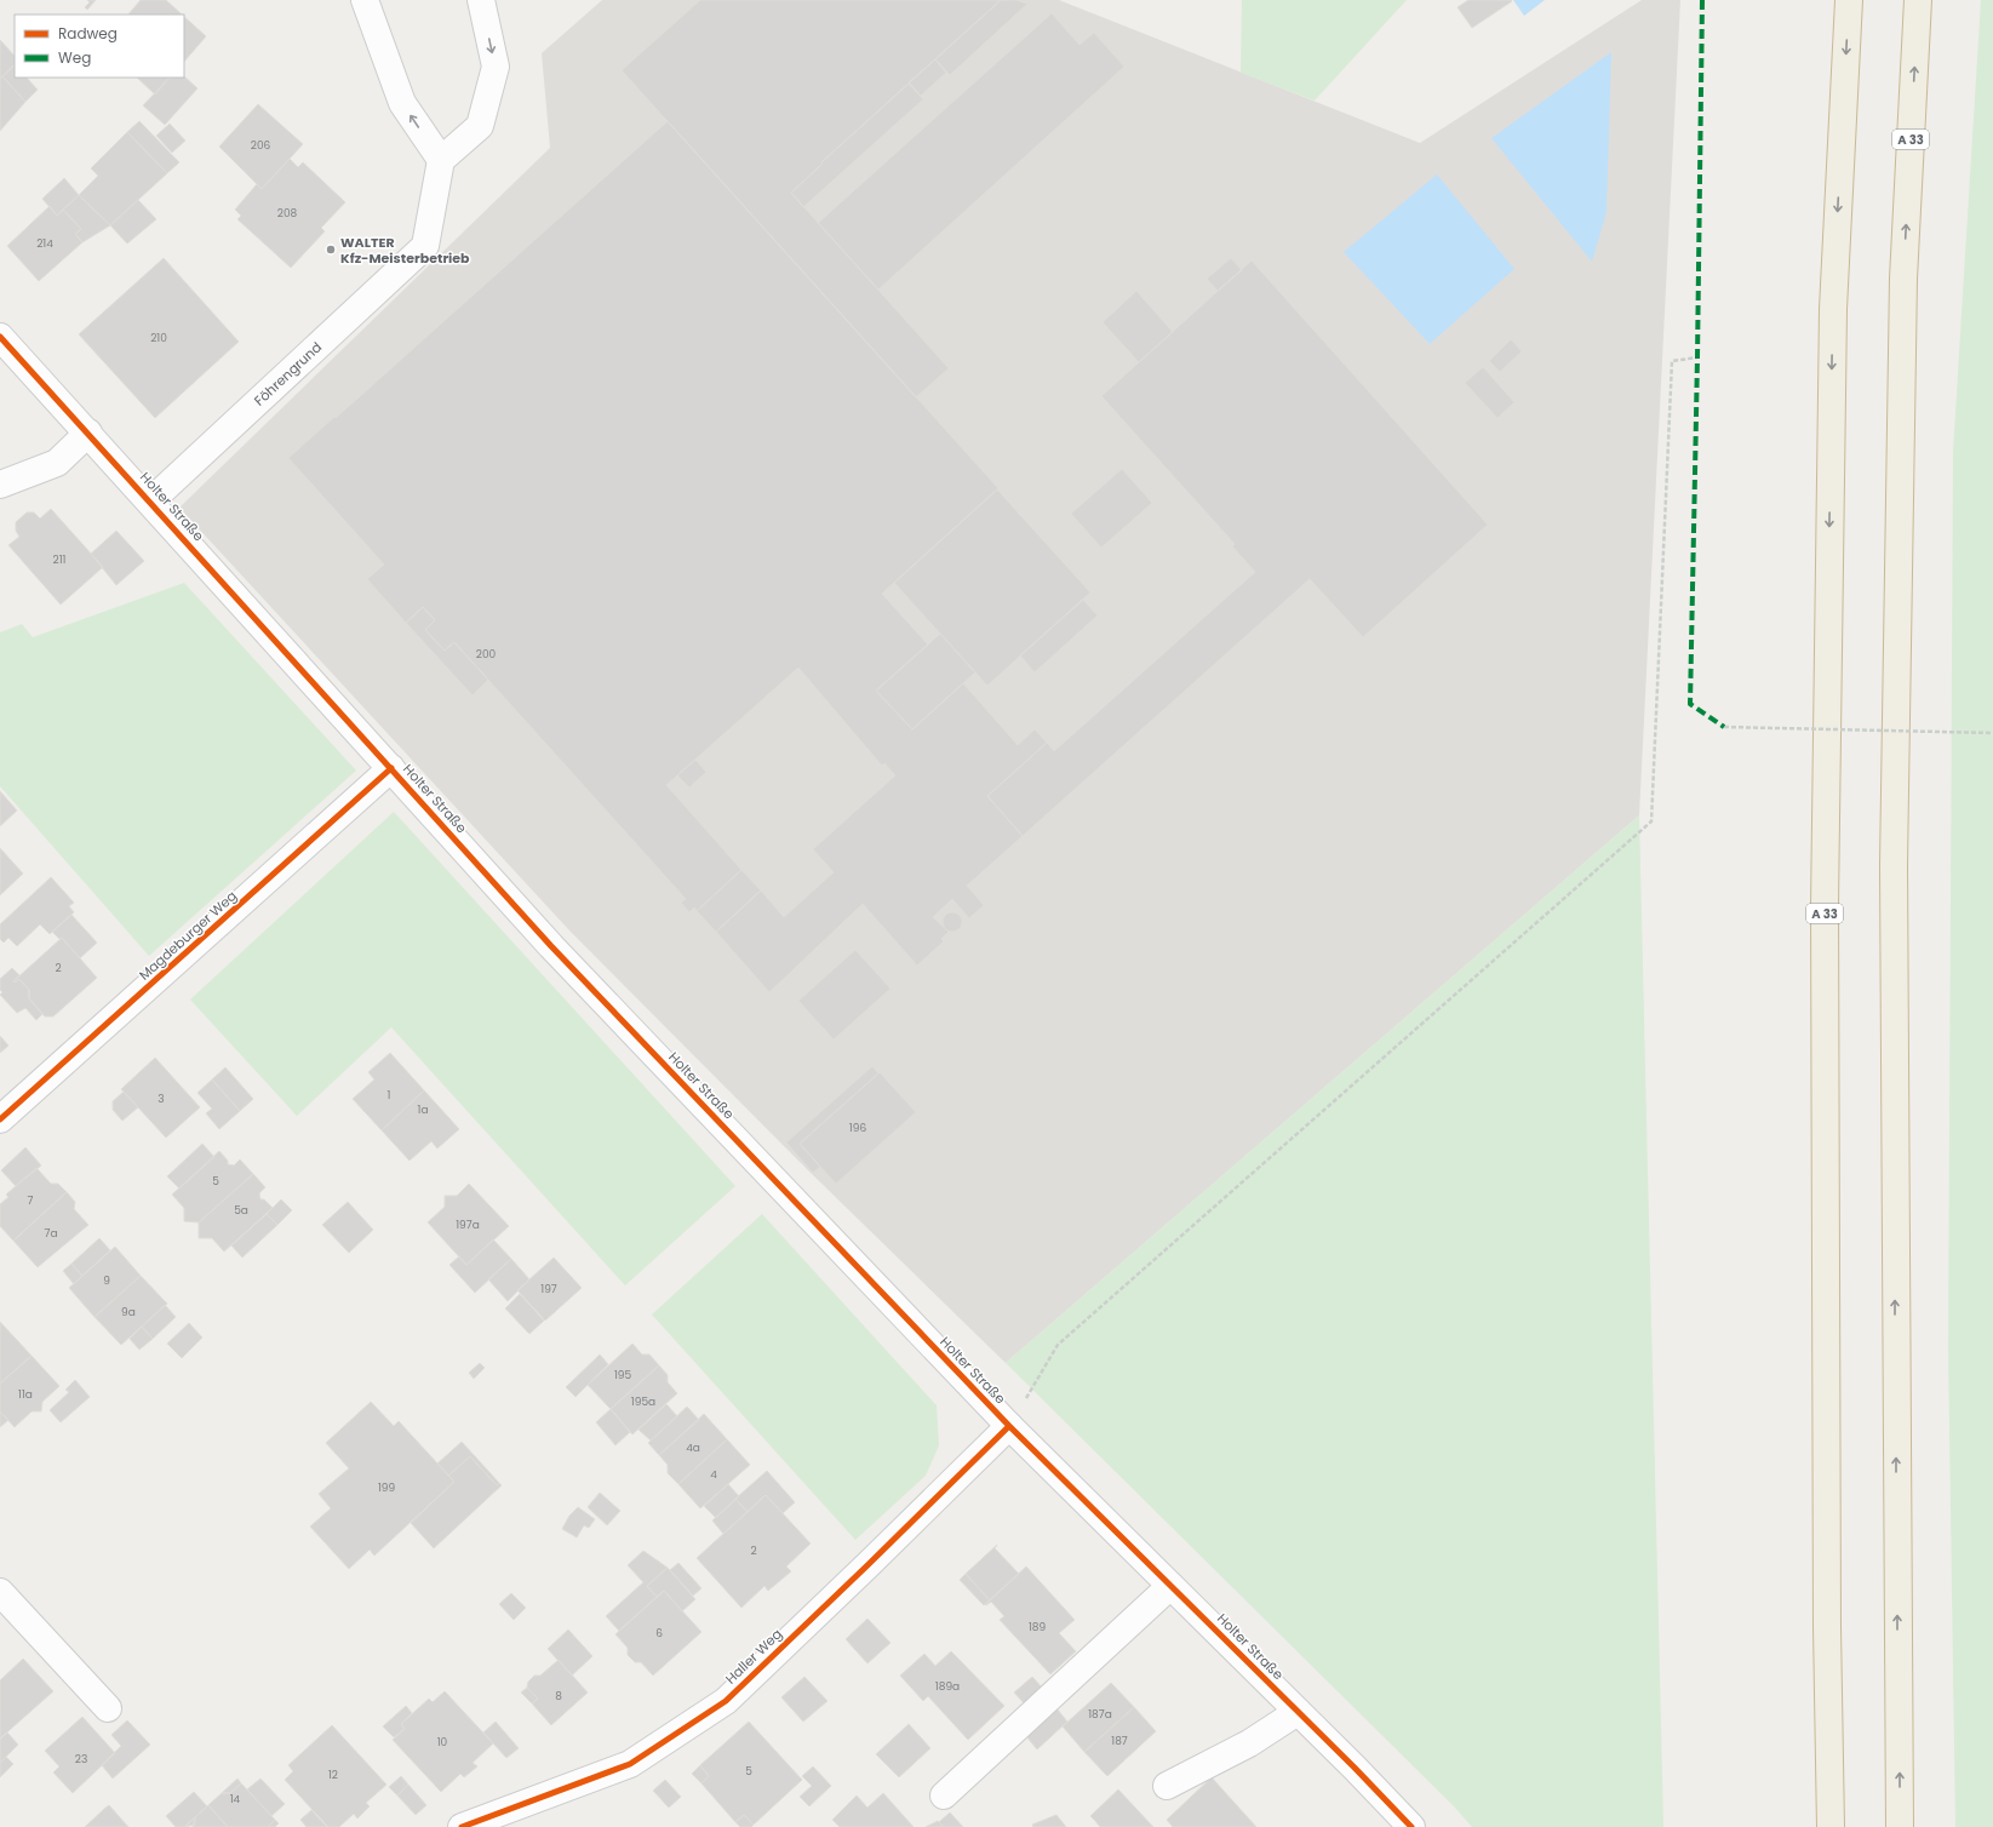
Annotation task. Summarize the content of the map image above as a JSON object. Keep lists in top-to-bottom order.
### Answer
{
  "streets": {
    "highway": ["A 33"],
    "street": [
      "Föhrengrund",
      "Holter Straße",
      "Magdeburger Weg",
      "Haller Weg"
    ]
  },
  "crossings": [
    ["Föhrengrund", "Holter Straße"],
    ["Holter Straße", "Magdeburger Weg"],
    ["Holter Straße", "Haller Weg"]
  ],
  "places": ["WALTER Kfz-Meisterbetrieb"],
  "house_numbers": [
    "206",
    "208",
    "214",
    "210",
    "211",
    "200",
    "2",
    "1",
    "3",
    "1a",
    "196",
    "5",
    "7",
    "5a",
    "197a",
    "7a",
    "9",
    "197",
    "9a",
    "195",
    "11a",
    "195a",
    "4a",
    "4",
    "199",
    "2",
    "189",
    "6",
    "189a",
    "8",
    "187a",
    "187",
    "10",
    "23",
    "5",
    "12",
    "14"
  ],
  "legend": ["Radweg", "Weg"]
}
